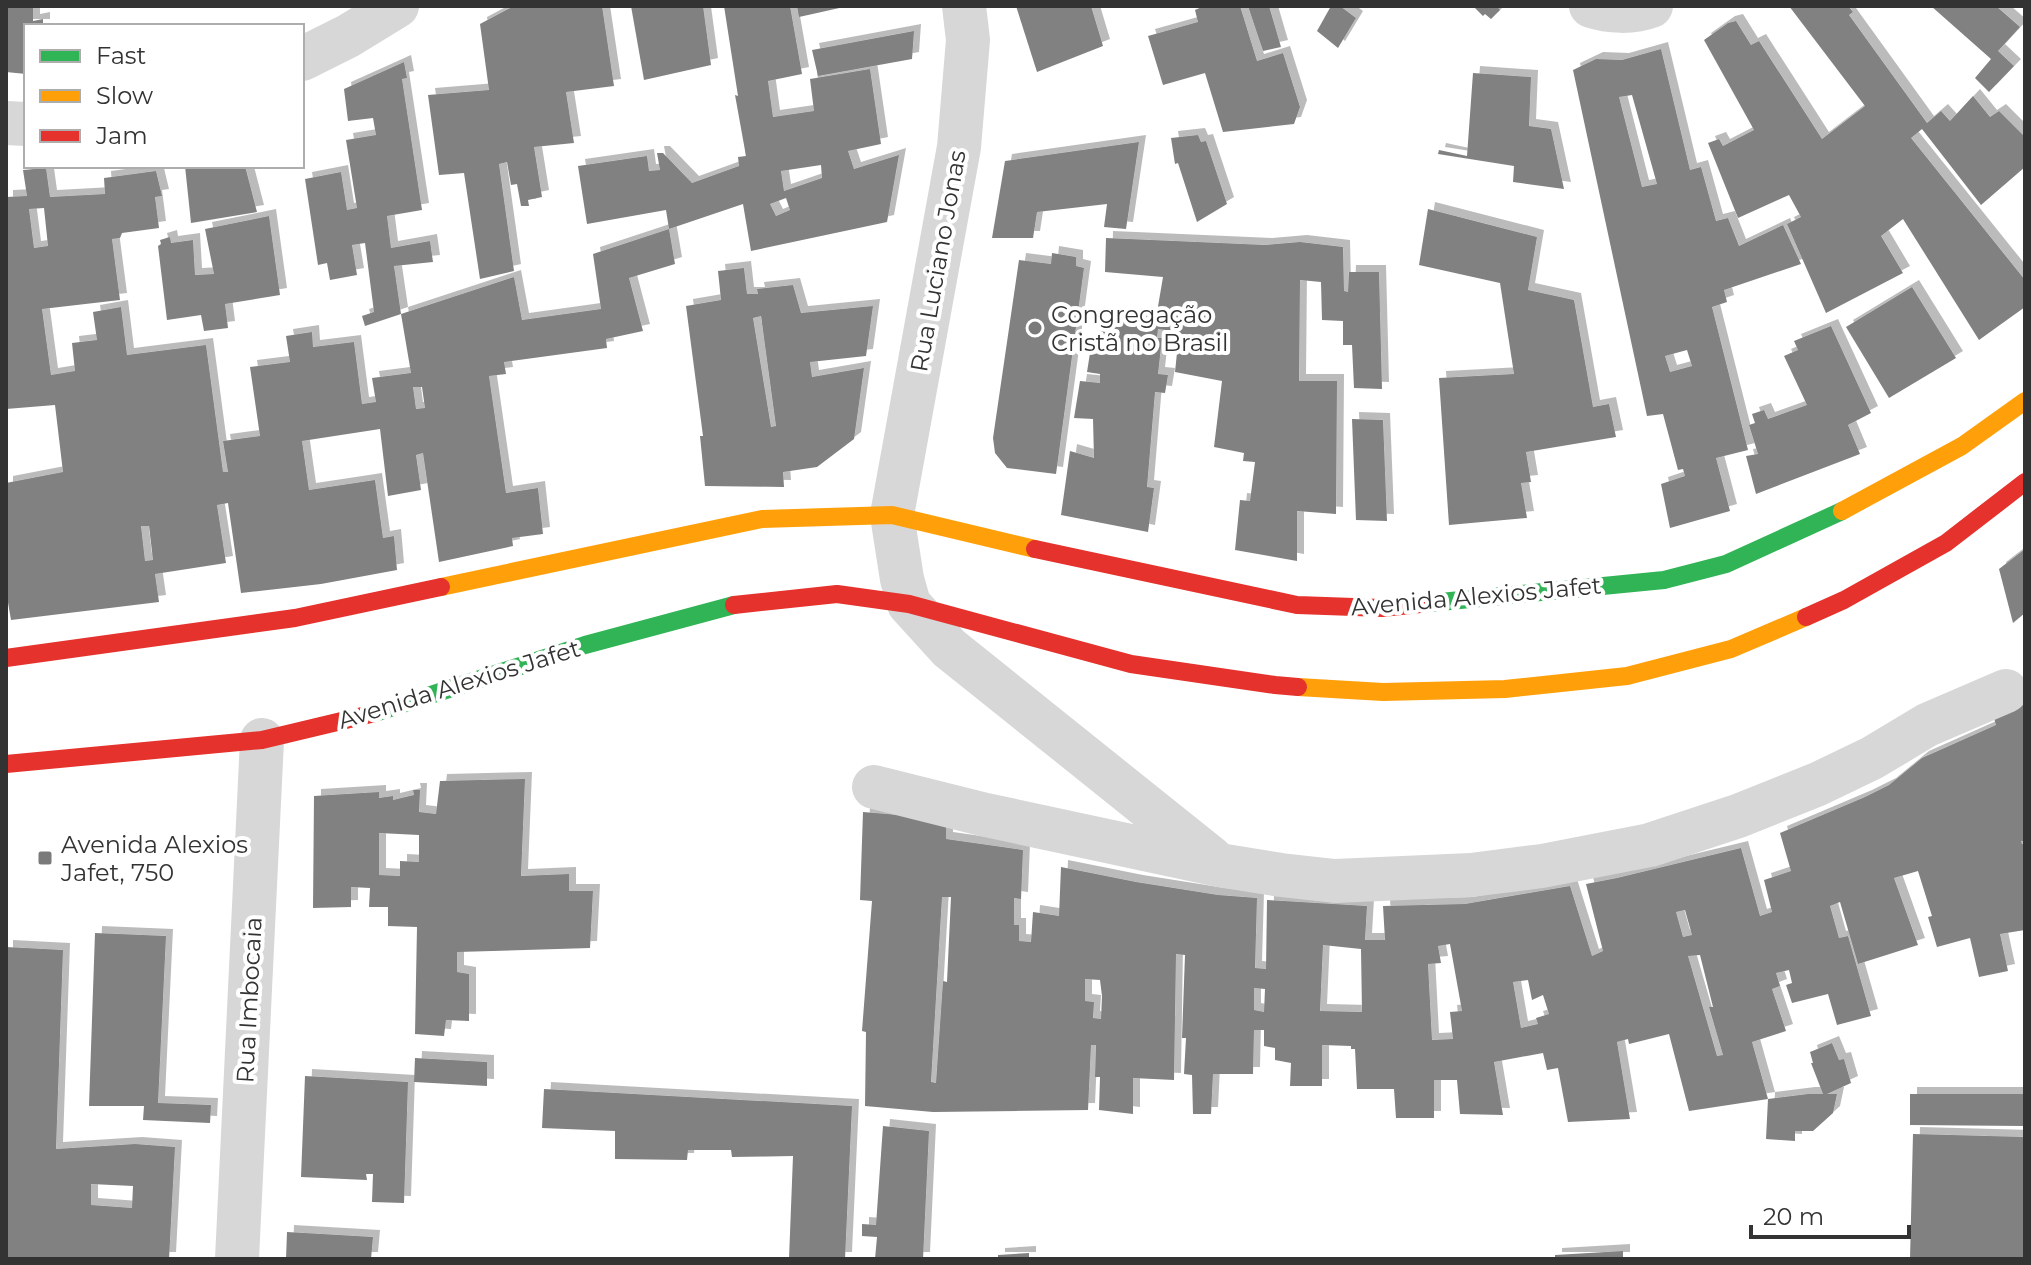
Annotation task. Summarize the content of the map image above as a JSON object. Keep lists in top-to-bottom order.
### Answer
{
  "streets": {
    "main road": ["Avenida Alexios Jafet"],
    "street": ["Rua Luciano Jonas", "Rua Imbocaia"]
  },
  "crossings": [
    ["Rua Luciano Jonas", "Avenida Alexios Jafet"],
    ["Avenida Alexios Jafet", "Rua Imbocaia"]
  ],
  "places": {
    "other": ["Congregação Cristã no Brasil"],
    "transit": ["Avenida Alexios Jafet, 750"]
  },
  "legend": ["Fast", "Slow", "Jam"],
  "scale_bar": "20 m"
}
